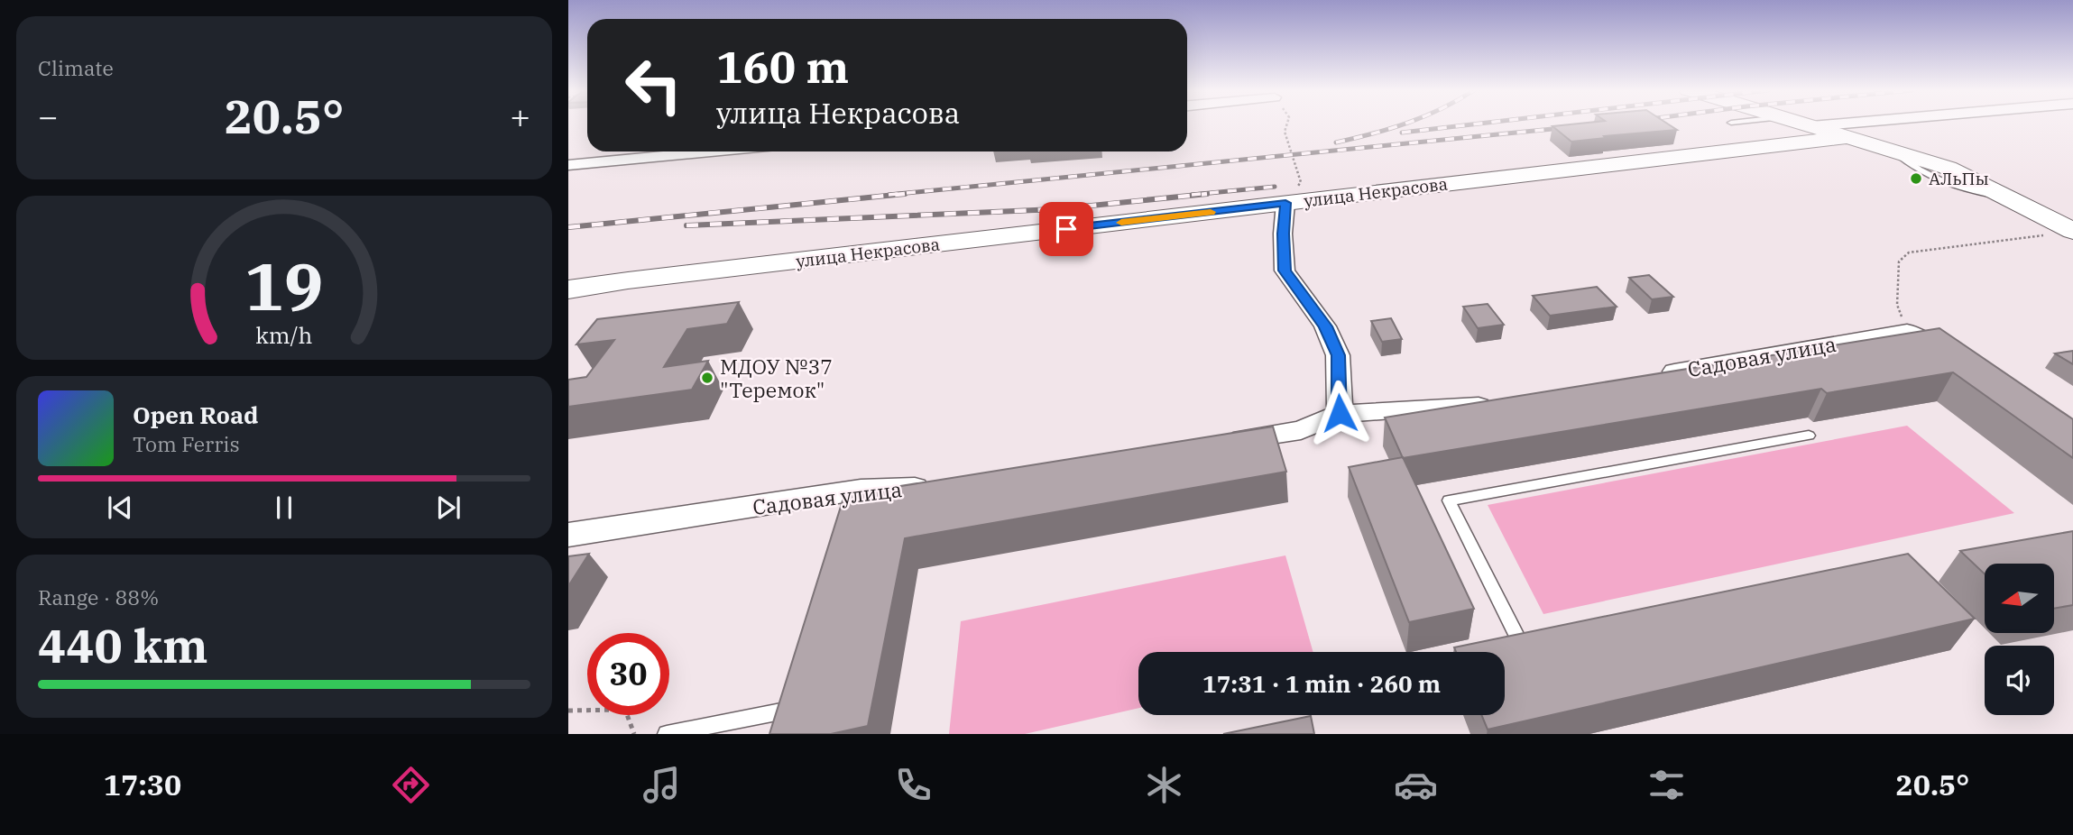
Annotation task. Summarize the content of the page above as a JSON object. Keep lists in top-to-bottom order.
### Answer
{
  "streets": {
    "street": ["улица Некрасова", "Садовая улица"]
  },
  "places": ["АЛьПы", "МДОУ №37 \"Теремок\""],
  "north": "left",
  "page": {
    "tile": [
      "Climate",
      ["Range · 88%", "440 km"]
    ],
    "turn": ["160 m", "улица Некрасова"],
    "heat": ["−", "20.5°", "+"],
    "song": ["Open Road", "Tom Ferris"],
    "limit": "30",
    "trip": "17:31 · 1 min · 260 m",
    "tabs": ["17:30", "20.5°"],
    "gauge": ["19", "km/h"]
  }
}
